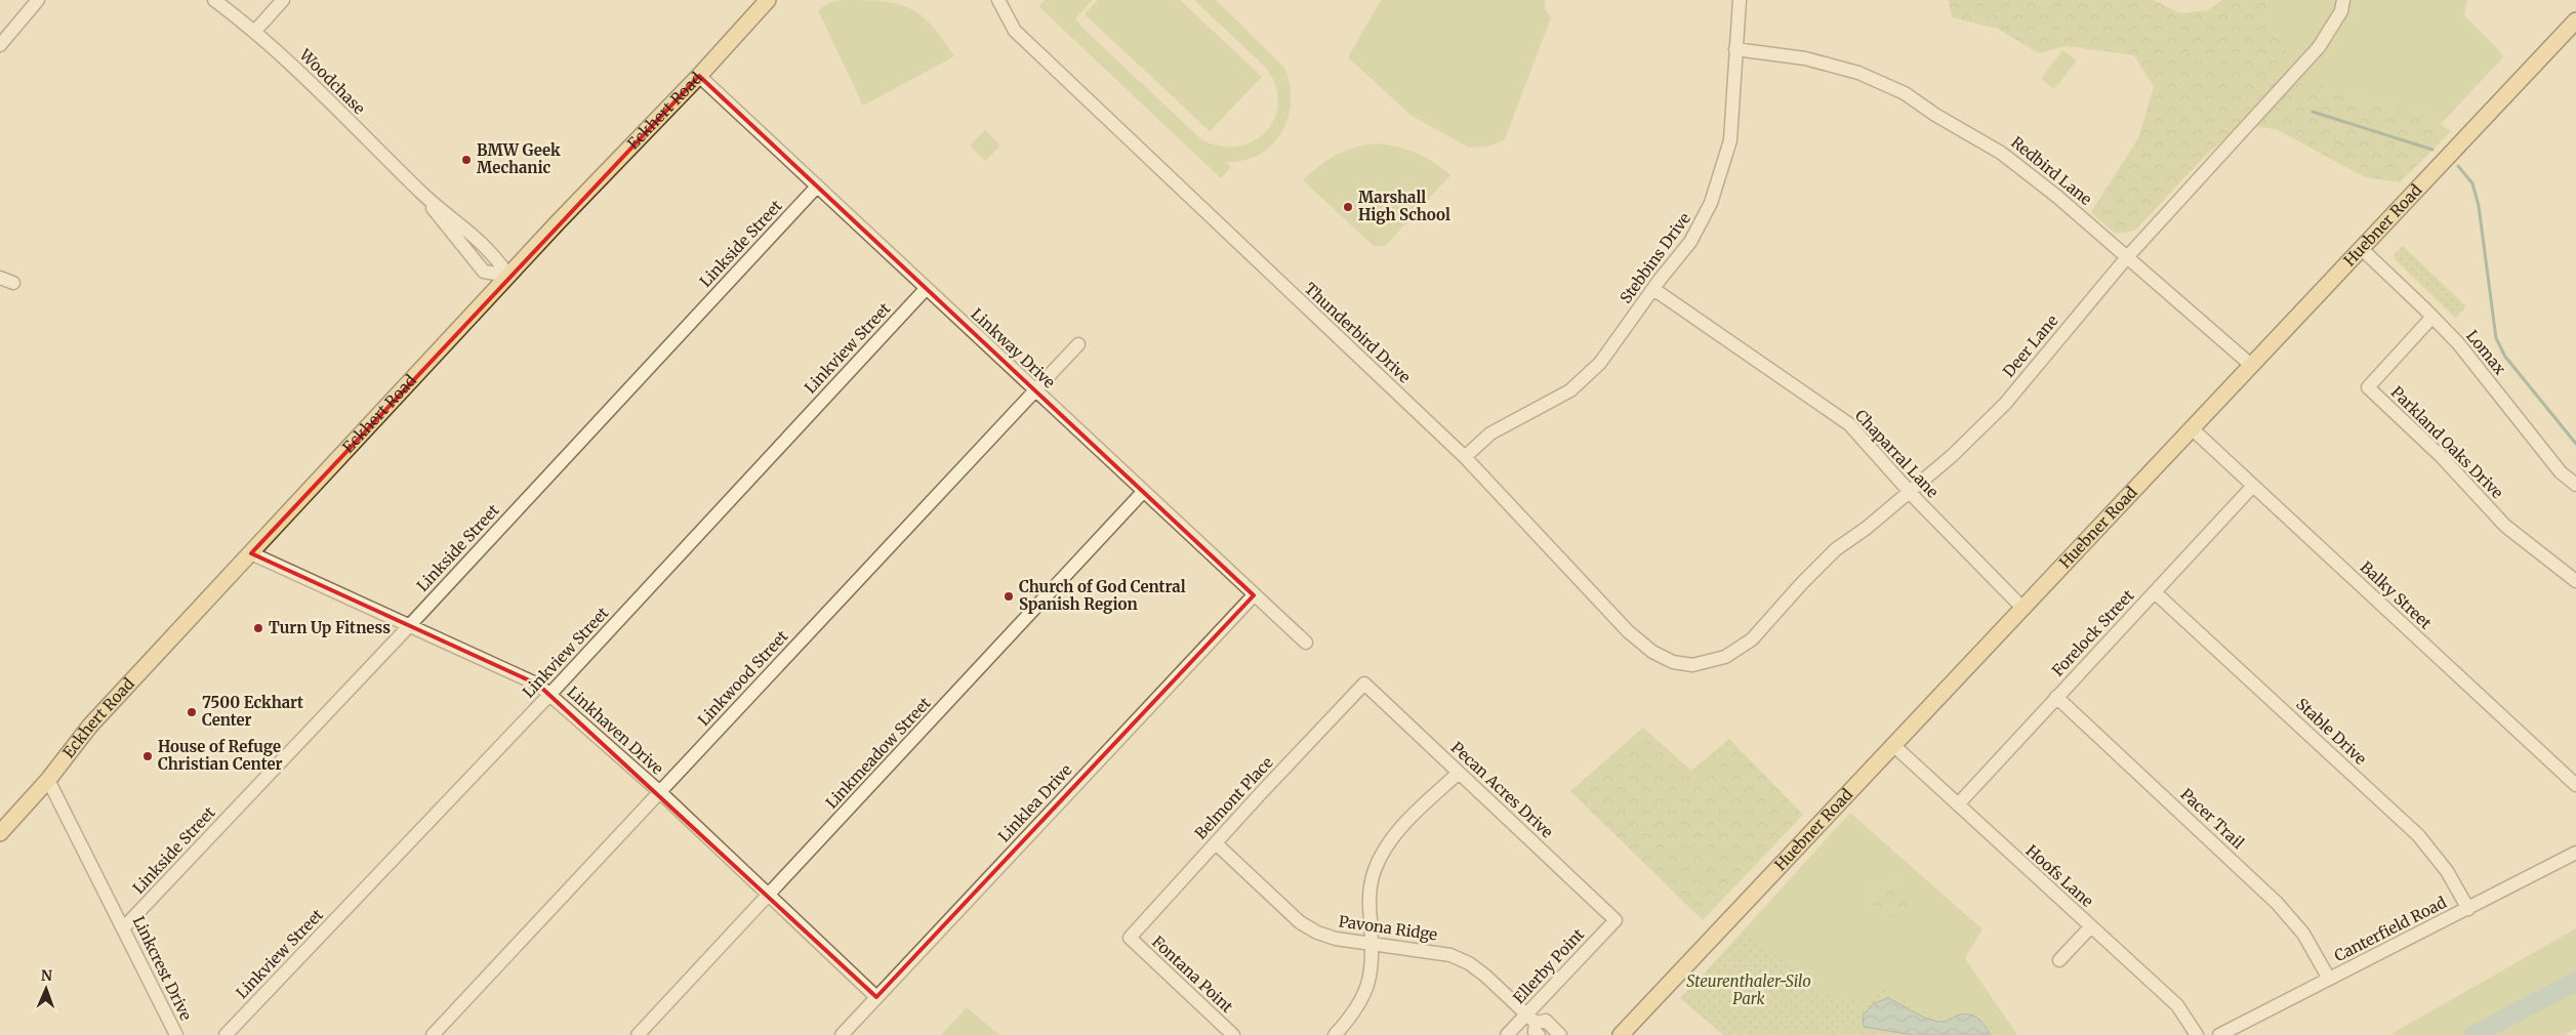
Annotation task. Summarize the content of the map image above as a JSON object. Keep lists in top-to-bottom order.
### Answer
{
  "streets": {
    "main road": ["Eckhert Road", "Huebner Road"],
    "street": [
      "Woodchase",
      "Redbird Lane",
      "Linkside Street",
      "Stebbins Drive",
      "Thunderbird Drive",
      "Deer Lane",
      "Linkview Street",
      "Linkway Drive",
      "Lomax",
      "Parkland Oaks Drive",
      "Chaparral Lane",
      "Balky Street",
      "Forelock Street",
      "Linkwood Street",
      "Linkhaven Drive",
      "Stable Drive",
      "Linkmeadow Street",
      "Pecan Acres Drive",
      "Belmont Place",
      "Linklea Drive",
      "Pacer Trail",
      "Hoofs Lane",
      "Pavona Ridge",
      "Canterfield Road",
      "Ellerby Point",
      "Linkcrest Drive",
      "Fontana Point"
    ]
  },
  "crossings": [
    ["Woodchase", "Eckhert Road"],
    ["Eckhert Road", "Linkway Drive"],
    ["Eckhert Road", "Linkhaven Drive"],
    ["Eckhert Road", "Linkcrest Drive"],
    ["Redbird Lane", "Huebner Road"],
    ["Redbird Lane", "Stebbins Drive"],
    ["Redbird Lane", "Deer Lane"],
    ["Huebner Road", "Lomax"],
    ["Huebner Road", "Chaparral Lane"],
    ["Huebner Road", "Balky Street"],
    ["Huebner Road", "Hoofs Lane"],
    ["Linkside Street", "Linkway Drive"],
    ["Linkside Street", "Linkhaven Drive"],
    ["Linkside Street", "Linkcrest Drive"],
    ["Stebbins Drive", "Thunderbird Drive"],
    ["Stebbins Drive", "Chaparral Lane"],
    ["Thunderbird Drive", "Deer Lane"],
    ["Deer Lane", "Chaparral Lane"],
    ["Linkview Street", "Linkway Drive"],
    ["Linkview Street", "Linkhaven Drive"],
    ["Linkway Drive", "Linkwood Street"],
    ["Linkway Drive", "Linkmeadow Street"],
    ["Linkway Drive", "Linklea Drive"],
    ["Lomax", "Parkland Oaks Drive"],
    ["Balky Street", "Forelock Street"],
    ["Forelock Street", "Stable Drive"],
    ["Forelock Street", "Pacer Trail"],
    ["Forelock Street", "Hoofs Lane"],
    ["Linkwood Street", "Linkhaven Drive"],
    ["Linkhaven Drive", "Linkmeadow Street"],
    ["Linkhaven Drive", "Linklea Drive"],
    ["Stable Drive", "Canterfield Road"],
    ["Pecan Acres Drive", "Belmont Place"],
    ["Pecan Acres Drive", "Ellerby Point"],
    ["Belmont Place", "Pavona Ridge"],
    ["Belmont Place", "Fontana Point"],
    ["Pacer Trail", "Canterfield Road"],
    ["Pavona Ridge", "Ellerby Point"]
  ],
  "parks": ["Steurenthaler-Silo Park"],
  "places": [
    "BMW Geek Mechanic",
    "Marshall High School",
    "Church of God Central Spanish Region",
    "Turn Up Fitness",
    "7500 Eckhart Center",
    "House of Refuge Christian Center"
  ],
  "north": "top"
}
